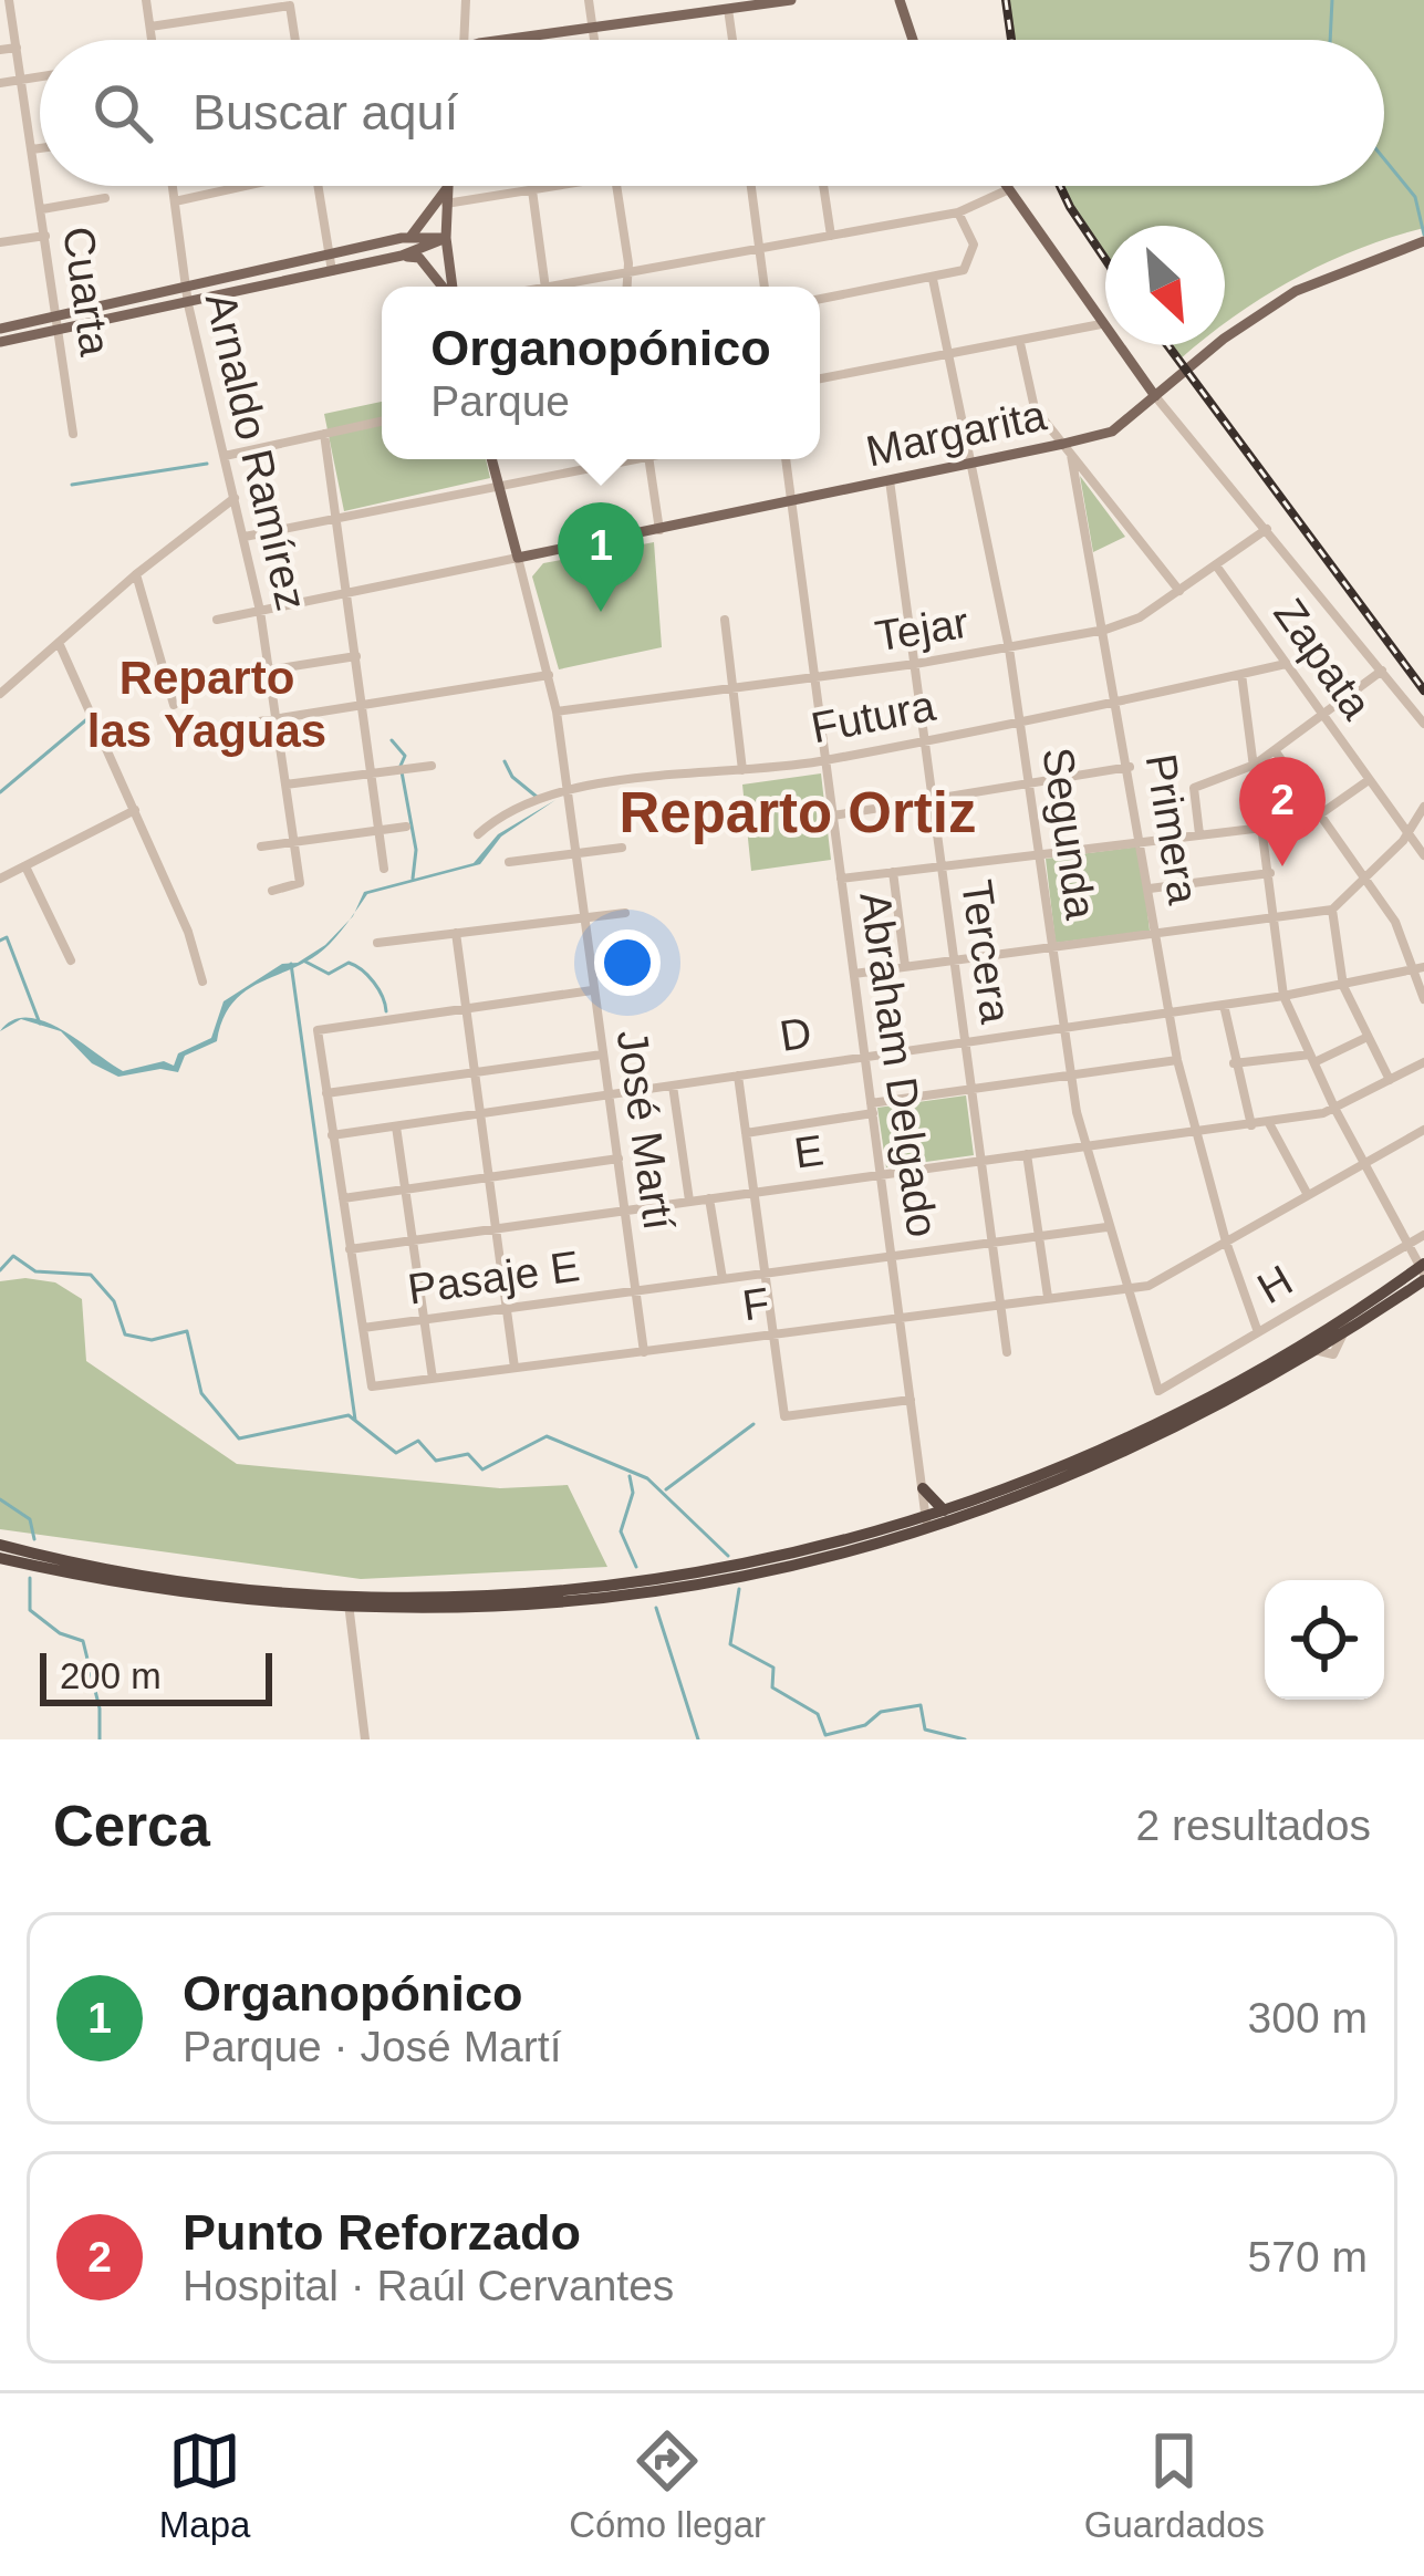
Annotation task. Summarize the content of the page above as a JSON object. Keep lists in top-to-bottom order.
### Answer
{
  "streets": {
    "main road": ["Margarita", "José Martí"],
    "street": [
      "Cuarta",
      "Arnaldo Ramírez",
      "Tejar",
      "Zapata",
      "Futura",
      "Primera",
      "Segunda",
      "Tercera",
      "D",
      "Abraham Delgado",
      "E",
      "Pasaje E",
      "H",
      "F"
    ]
  },
  "crossings": [
    ["Margarita", "Arnaldo Ramírez"],
    ["Margarita", "Primera"],
    ["Margarita", "Segunda"],
    ["Margarita", "Tercera"],
    ["Margarita", "Abraham Delgado"],
    ["Margarita", "José Martí"],
    ["Tejar", "Zapata"],
    ["Tejar", "Primera"],
    ["Tejar", "Segunda"],
    ["Tejar", "Tercera"],
    ["Tejar", "Abraham Delgado"],
    ["Tejar", "José Martí"],
    ["Zapata", "Futura"],
    ["Futura", "Primera"],
    ["Futura", "Segunda"],
    ["Futura", "Tercera"],
    ["Futura", "Abraham Delgado"],
    ["Futura", "José Martí"],
    ["Primera", "D"],
    ["Primera", "E"],
    ["Primera", "H"],
    ["Primera", "F"],
    ["Segunda", "D"],
    ["Segunda", "E"],
    ["Segunda", "Pasaje E"],
    ["Segunda", "H"],
    ["Segunda", "F"],
    ["Tercera", "D"],
    ["Tercera", "E"],
    ["Tercera", "Pasaje E"],
    ["Tercera", "F"],
    ["D", "Abraham Delgado"],
    ["D", "José Martí"],
    ["Abraham Delgado", "E"],
    ["Abraham Delgado", "Pasaje E"],
    ["Abraham Delgado", "F"],
    ["José Martí", "E"],
    ["José Martí", "Pasaje E"],
    ["José Martí", "F"],
    ["Pasaje E", "F"]
  ],
  "districts": ["Reparto las Yaguas", "Reparto Ortiz"],
  "scale_bar": "200 m",
  "north": "bottom right",
  "page": {
    "search": "Buscar aquí",
    "popup": ["Organopónico", "Parque"],
    "pins": ["1", "2"],
    "scale": "200 m",
    "heading": ["Cerca", "2 resultados"],
    "list": [
      {
        "mark": "1",
        "name": "Organopónico",
        "note": "Parque · José Martí",
        "value": "300 m"
      },
      {
        "mark": "2",
        "name": "Punto Reforzado",
        "note": "Hospital · Raúl Cervantes",
        "value": "570 m"
      }
    ],
    "nav": ["Mapa", "Cómo llegar", "Guardados"]
  }
}
